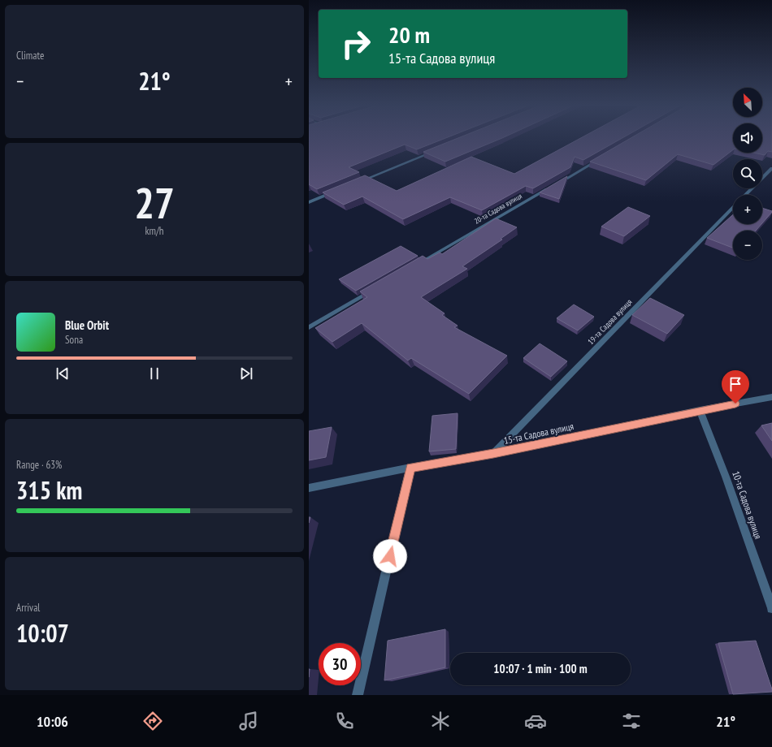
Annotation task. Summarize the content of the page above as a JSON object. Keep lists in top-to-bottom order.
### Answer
{
  "streets": {
    "street": [
      "20-та Садова вулиця",
      "19-та Садова вулиця",
      "15-та Садова вулиця",
      "10-та Садова вулиця"
    ]
  },
  "crossings": [
    ["19-та Садова вулиця", "15-та Садова вулиця"],
    ["15-та Садова вулиця", "10-та Садова вулиця"]
  ],
  "north": "top left",
  "page": {
    "tile": [
      "Climate",
      ["27", "km/h"],
      ["Range · 63%", "315 km"],
      ["Arrival", "10:07"]
    ],
    "turn": ["20 m", "15-та Садова вулиця"],
    "heat": ["−", "21°", "+"],
    "map_buttons": ["+", "−"],
    "song": ["Blue Orbit", "Sona"],
    "limit": "30",
    "trip": "10:07 · 1 min · 100 m",
    "tabs": ["10:06", "21°"]
  }
}
